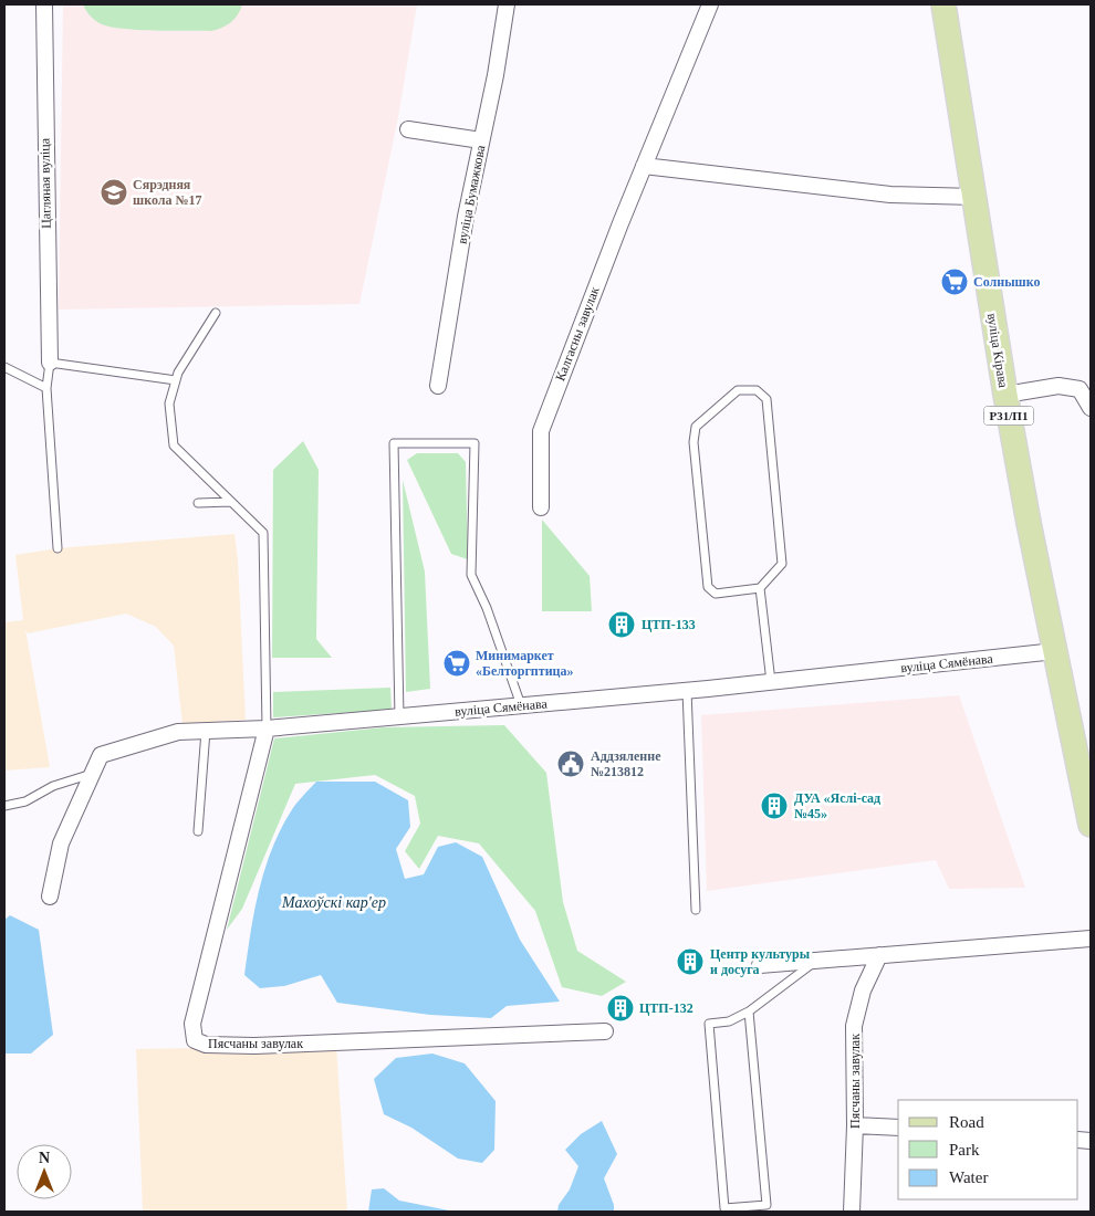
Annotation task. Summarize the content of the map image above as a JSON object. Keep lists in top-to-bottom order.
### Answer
{
  "streets": {
    "main road": ["вуліца Кірава", "Р31/П1"],
    "street": [
      "Цагляная вуліца",
      "вуліца Бумажкова",
      "Калгасны завулак",
      "вуліца Сямёнава",
      "Пясчаны завулак"
    ]
  },
  "crossings": [
    ["вуліца Кірава", "вуліца Сямёнава"],
    ["вуліца Сямёнава", "Пясчаны завулак"]
  ],
  "water": ["Махоўскі кар'ер"],
  "places": {
    "school or university": ["Сярэдняя школа №17"],
    "supermarket": ["Солнышко", "Минимаркет «Белторгптица»"],
    "building": [
      "ЦТП-133",
      "ДУА «Яслі-сад №45»",
      "Центр культуры и досуга",
      "ЦТП-132"
    ],
    "public building": ["Аддзяленне №213812"]
  },
  "legend": ["Road", "Park", "Water"],
  "north": "top"
}
